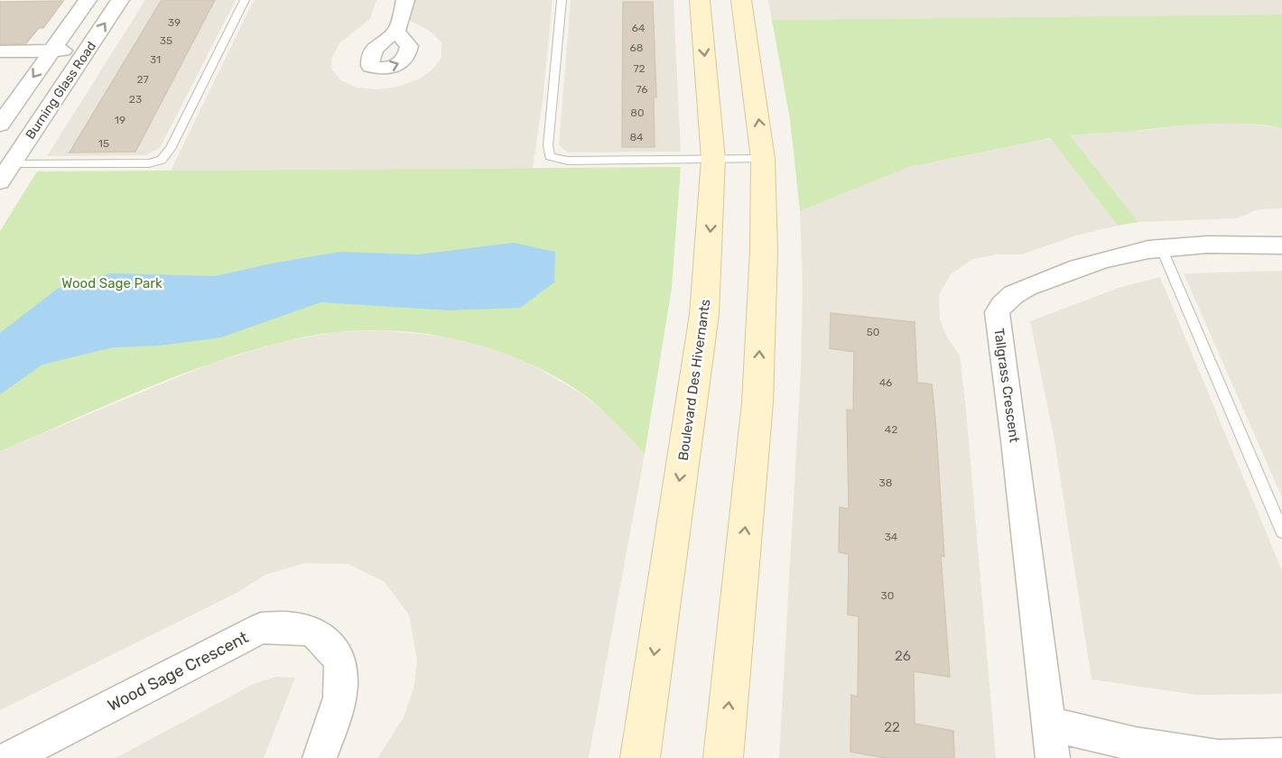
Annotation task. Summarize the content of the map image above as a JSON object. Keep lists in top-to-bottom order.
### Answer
{
  "streets": {
    "street": [
      "Burning Glass Road",
      "Boulevard Des Hivernants",
      "Tallgrass Crescent",
      "Wood Sage Crescent"
    ]
  },
  "parks": ["Wood Sage Park"],
  "house_numbers": [
    "39",
    "64",
    "35",
    "68",
    "31",
    "72",
    "27",
    "76",
    "23",
    "80",
    "19",
    "84",
    "15",
    "50",
    "46",
    "42",
    "38",
    "34",
    "30",
    "26",
    "22"
  ]
}
